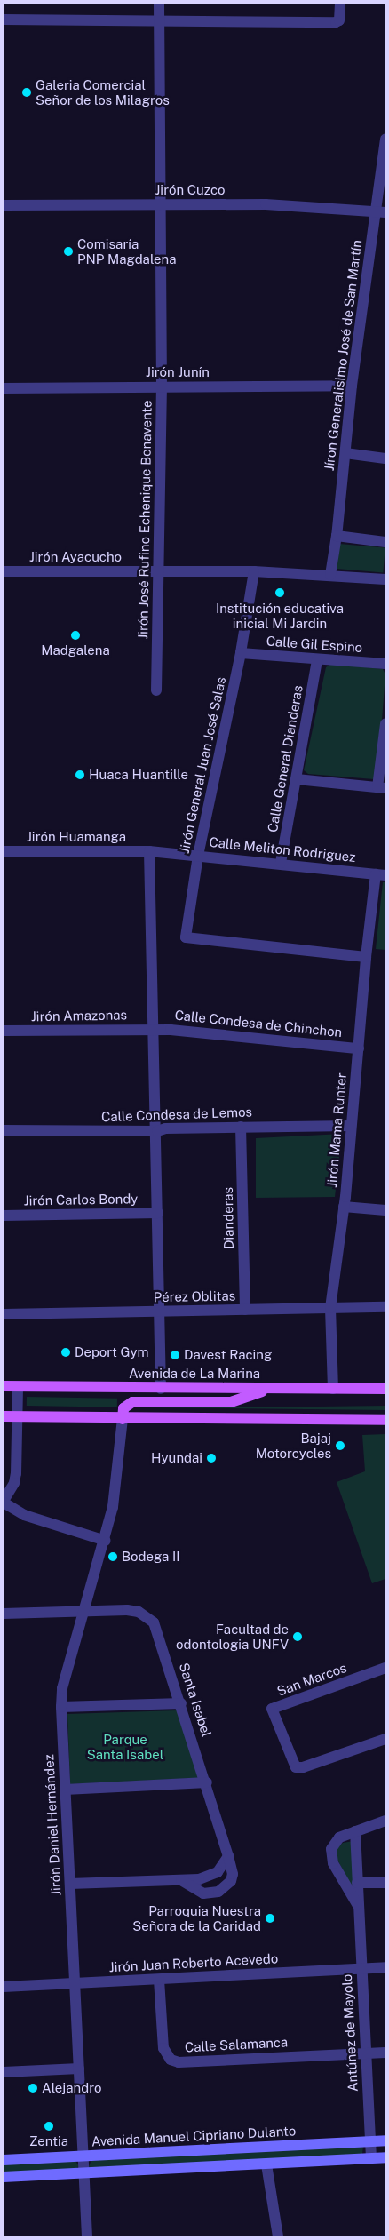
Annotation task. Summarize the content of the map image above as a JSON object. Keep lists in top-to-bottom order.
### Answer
{
  "streets": {
    "main road": ["Avenida de La Marina", "Avenida Manuel Cipriano Dulanto"],
    "street": [
      "Jirón Cuzco",
      "Jíron Generalisimo José de San Martín",
      "Jirón Junín",
      "Jirón José Rufino Echenique Benavente",
      "Jirón Ayacucho",
      "Calle Gil Espino",
      "Calle General Dianderas",
      "Jirón General Juan José Salas",
      "Jirón Huamanga",
      "Calle Meliton Rodriguez",
      "Jirón Amazonas",
      "Calle Condesa de Chinchon",
      "Calle Condesa de Lemos",
      "Jirón Mama Runter",
      "Jirón Carlos Bondy",
      "Dianderas",
      "Pérez Oblitas",
      "San Marcos",
      "Santa Isabel",
      "Jirón Daniel Hernández",
      "Jirón Juan Roberto Acevedo",
      "Antúnez de Mayolo",
      "Calle Salamanca"
    ]
  },
  "crossings": [
    ["Jirón Cuzco", "Jíron Generalisimo José de San Martín"],
    ["Jirón Cuzco", "Jirón José Rufino Echenique Benavente"],
    ["Jíron Generalisimo José de San Martín", "Jirón Junín"],
    ["Jíron Generalisimo José de San Martín", "Jirón Ayacucho"],
    ["Jirón Junín", "Jirón José Rufino Echenique Benavente"],
    ["Jirón José Rufino Echenique Benavente", "Jirón Ayacucho"],
    ["Jirón Ayacucho", "Jirón General Juan José Salas"],
    ["Calle Gil Espino", "Calle General Dianderas"],
    ["Calle Gil Espino", "Jirón General Juan José Salas"],
    ["Calle General Dianderas", "Calle Meliton Rodriguez"],
    ["Jirón General Juan José Salas", "Calle Meliton Rodriguez"],
    ["Jirón General Juan José Salas", "Jirón Mama Runter"],
    ["Jirón Huamanga", "Calle Meliton Rodriguez"],
    ["Calle Meliton Rodriguez", "Jirón Mama Runter"],
    ["Jirón Amazonas", "Calle Condesa de Chinchon"],
    ["Calle Condesa de Chinchon", "Jirón Mama Runter"],
    ["Calle Condesa de Lemos", "Jirón Mama Runter"],
    ["Calle Condesa de Lemos", "Dianderas"],
    ["Jirón Mama Runter", "Pérez Oblitas"],
    ["Jirón Mama Runter", "Avenida de La Marina"],
    ["Dianderas", "Pérez Oblitas"],
    ["Santa Isabel", "Jirón Daniel Hernández"],
    ["Jirón Daniel Hernández", "Jirón Juan Roberto Acevedo"],
    ["Jirón Daniel Hernández", "Avenida Manuel Cipriano Dulanto"],
    ["Jirón Juan Roberto Acevedo", "Antúnez de Mayolo"],
    ["Jirón Juan Roberto Acevedo", "Calle Salamanca"],
    ["Antúnez de Mayolo", "Calle Salamanca"],
    ["Antúnez de Mayolo", "Avenida Manuel Cipriano Dulanto"]
  ],
  "parks": ["Parque Santa Isabel"],
  "places": [
    "Galeria Comercial Señor de los Milagros",
    "Comisaría PNP Magdalena",
    "Institución educativa inicial Mi Jardin",
    "Madgalena",
    "Huaca Huantille",
    "Deport Gym",
    "Davest Racing",
    "Bajaj Motorcycles",
    "Hyundai",
    "Bodega II",
    "Facultad de odontologia UNFV",
    "Parroquia Nuestra Señora de la Caridad",
    "Alejandro",
    "Zentia"
  ]
}
